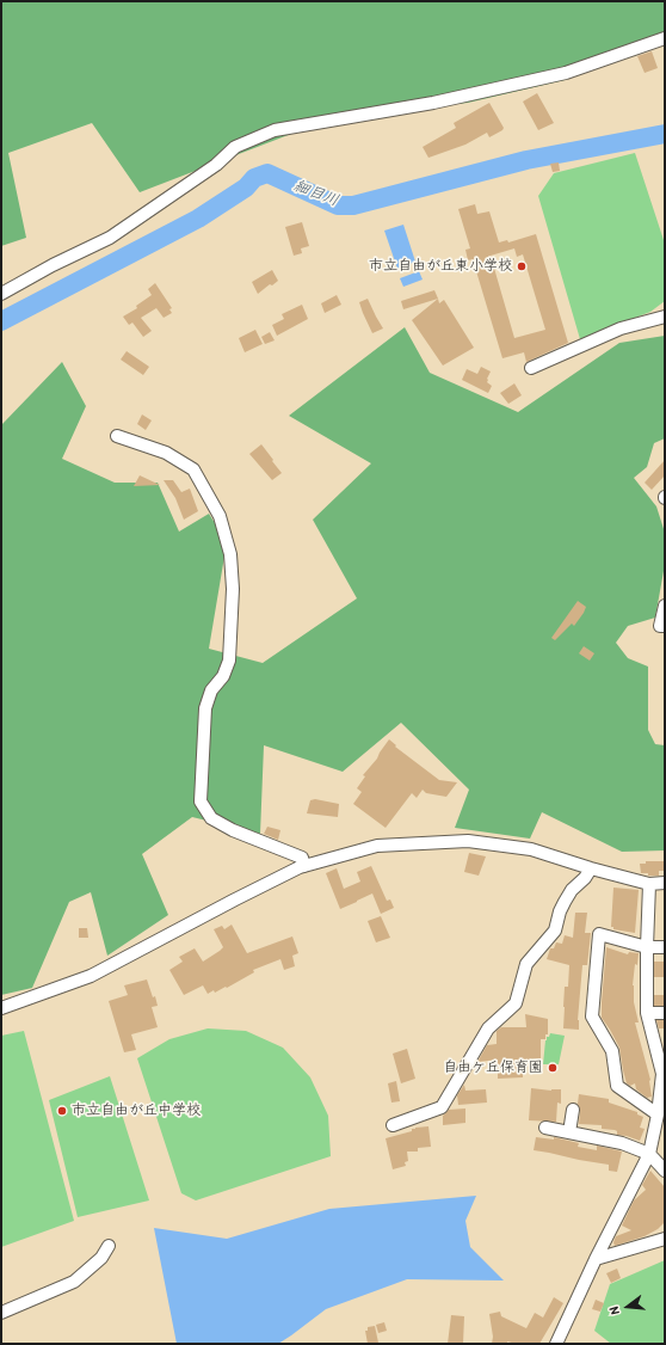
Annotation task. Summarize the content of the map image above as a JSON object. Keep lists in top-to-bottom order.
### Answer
{
  "water": ["細目川"],
  "places": ["市立自由が丘東小学校", "自由ケ丘保育園", "市立自由が丘中学校"],
  "north": "left"
}
